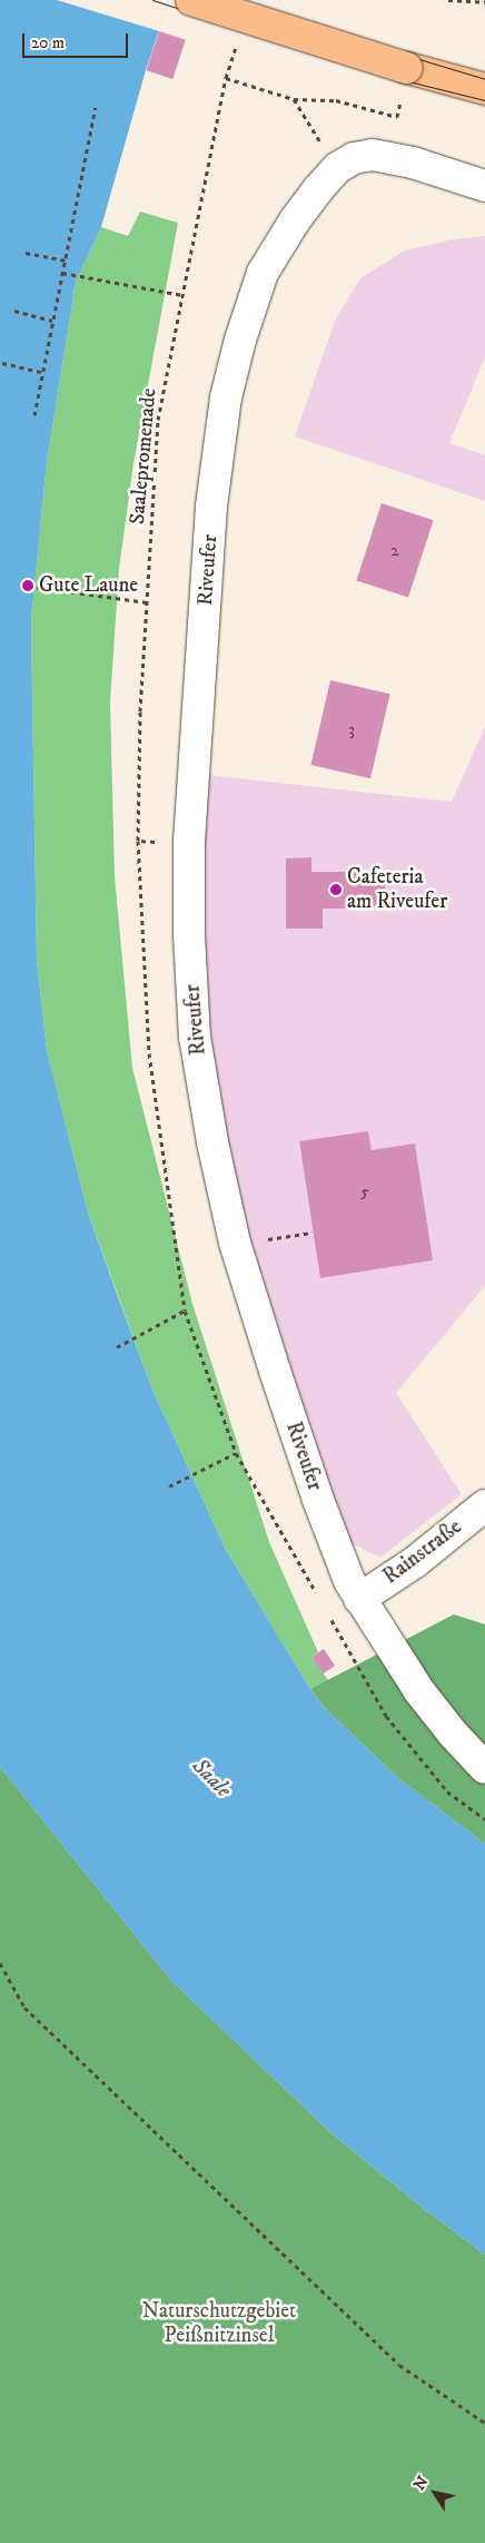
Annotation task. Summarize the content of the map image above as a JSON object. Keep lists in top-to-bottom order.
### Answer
{
  "streets": {
    "street": ["Riveufer", "Rainstraße"],
    "path": ["Saalepromenade"]
  },
  "crossings": [
    ["Saalepromenade", "Riveufer"],
    ["Riveufer", "Rainstraße"]
  ],
  "water": ["Saale"],
  "parks": ["Naturschutzgebiet Peißnitzinsel"],
  "places": ["Gute Laune", "Cafeteria am Riveufer"],
  "house_numbers": ["2", "3", "5"],
  "scale_bar": "20 m",
  "north": "top left"
}
